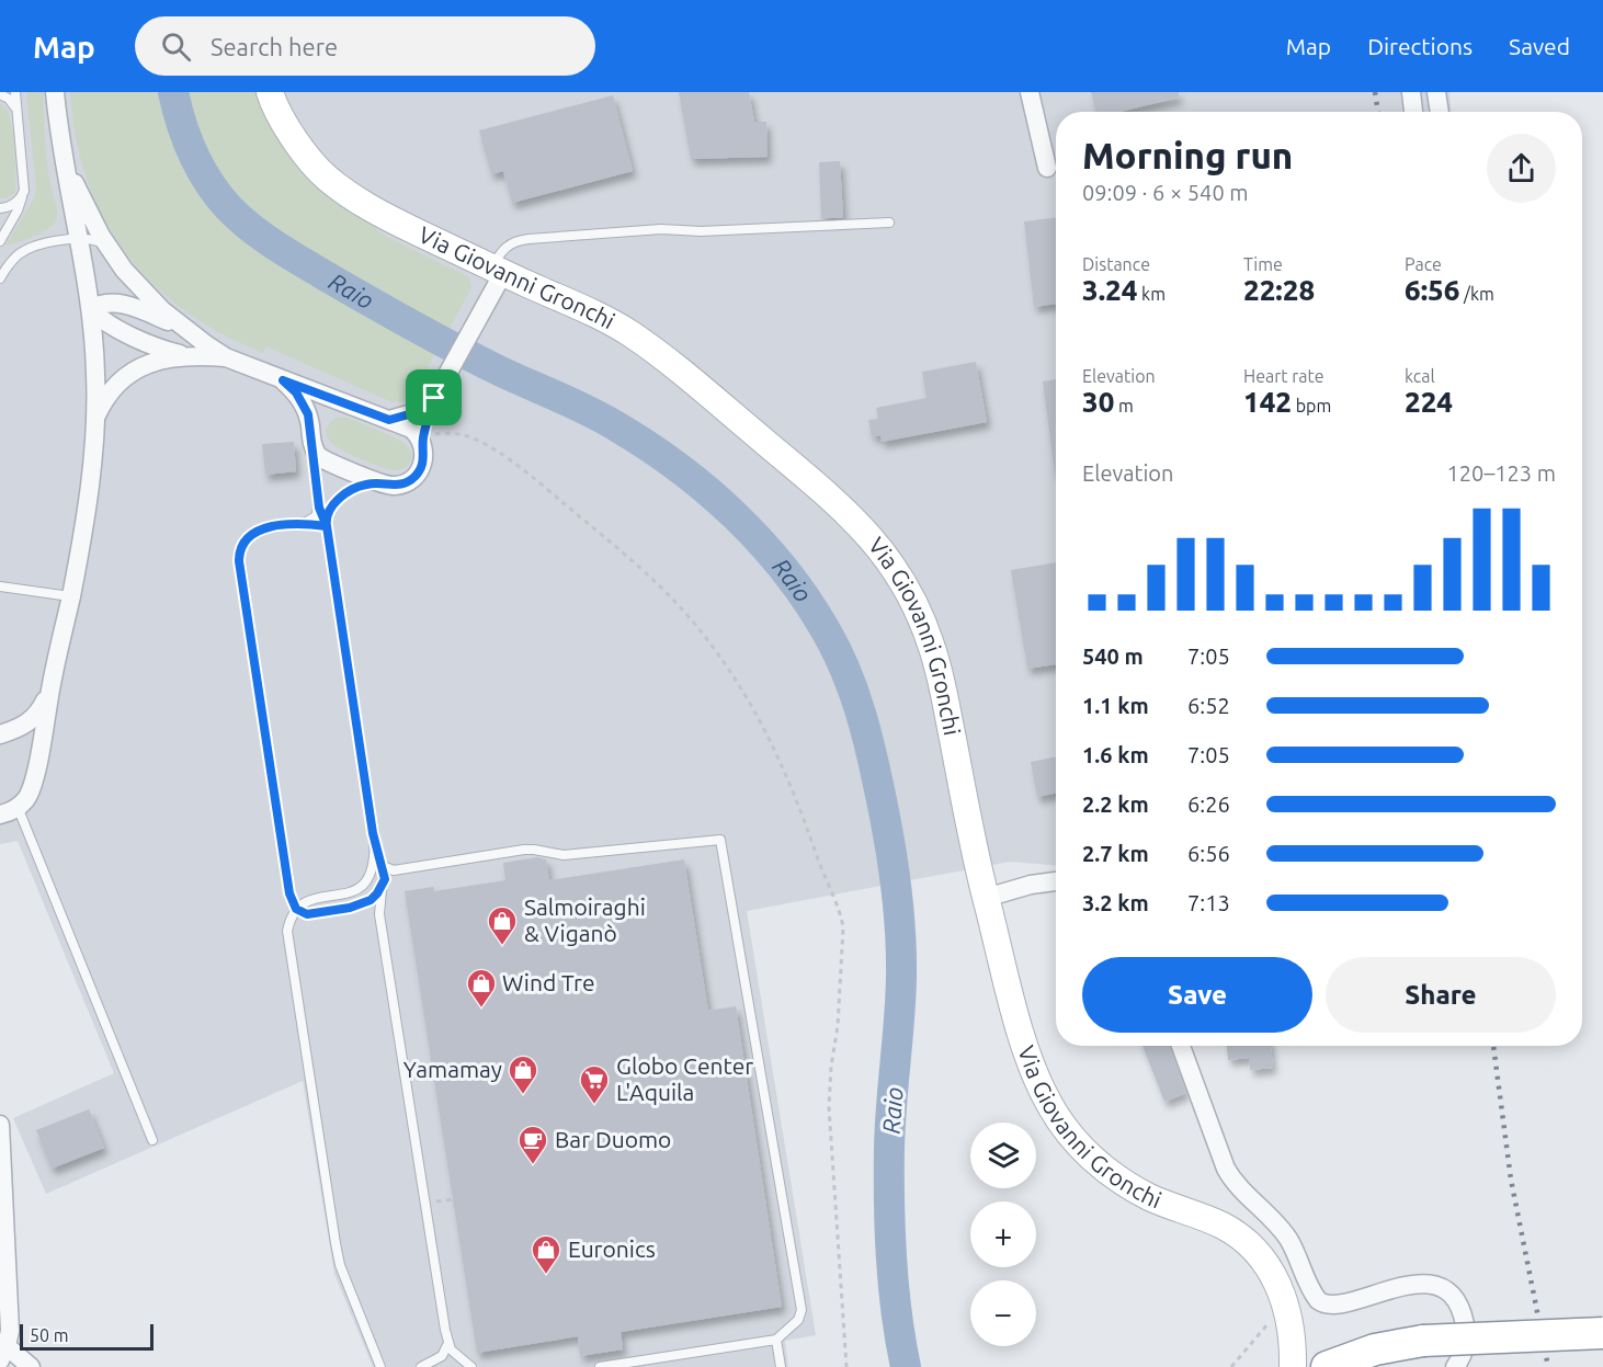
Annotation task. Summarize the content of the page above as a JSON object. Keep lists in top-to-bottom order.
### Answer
{
  "streets": {
    "main road": ["Via Giovanni Gronchi"]
  },
  "water": ["Raio"],
  "places": {
    "shop": [
      "Salmoiraghi & Viganò",
      "Wind Tre",
      "Yamamay",
      "Euronics"
    ],
    "supermarket": ["Globo Center L'Aquila"],
    "cafe": ["Bar Duomo"]
  },
  "scale_bar": "50 m",
  "page": {
    "header": "Map",
    "search": "Search here",
    "nav": ["Map", "Directions", "Saved"],
    "heading": ["Morning run", "09:09 · 6 × 540 m"],
    "stats": [
      ["Distance", "3.24 km"],
      ["Time", "22:28"],
      ["Pace", "6:56 /km"],
      ["Elevation", "30 m"],
      ["Heart rate", "142 bpm"],
      ["kcal", "224"]
    ],
    "chart": ["Elevation", "120–123 m"],
    "list": [
      {
        "name": "540 m",
        "note": "7:05"
      },
      {
        "name": "1.1 km",
        "note": "6:52"
      },
      {
        "name": "1.6 km",
        "note": "7:05"
      },
      {
        "name": "2.2 km",
        "note": "6:26"
      },
      {
        "name": "2.7 km",
        "note": "6:56"
      },
      {
        "name": "3.2 km",
        "note": "7:13"
      }
    ],
    "buttons": ["Save", "Share"],
    "map_buttons": ["+", "−"],
    "scale": "50 m"
  }
}
